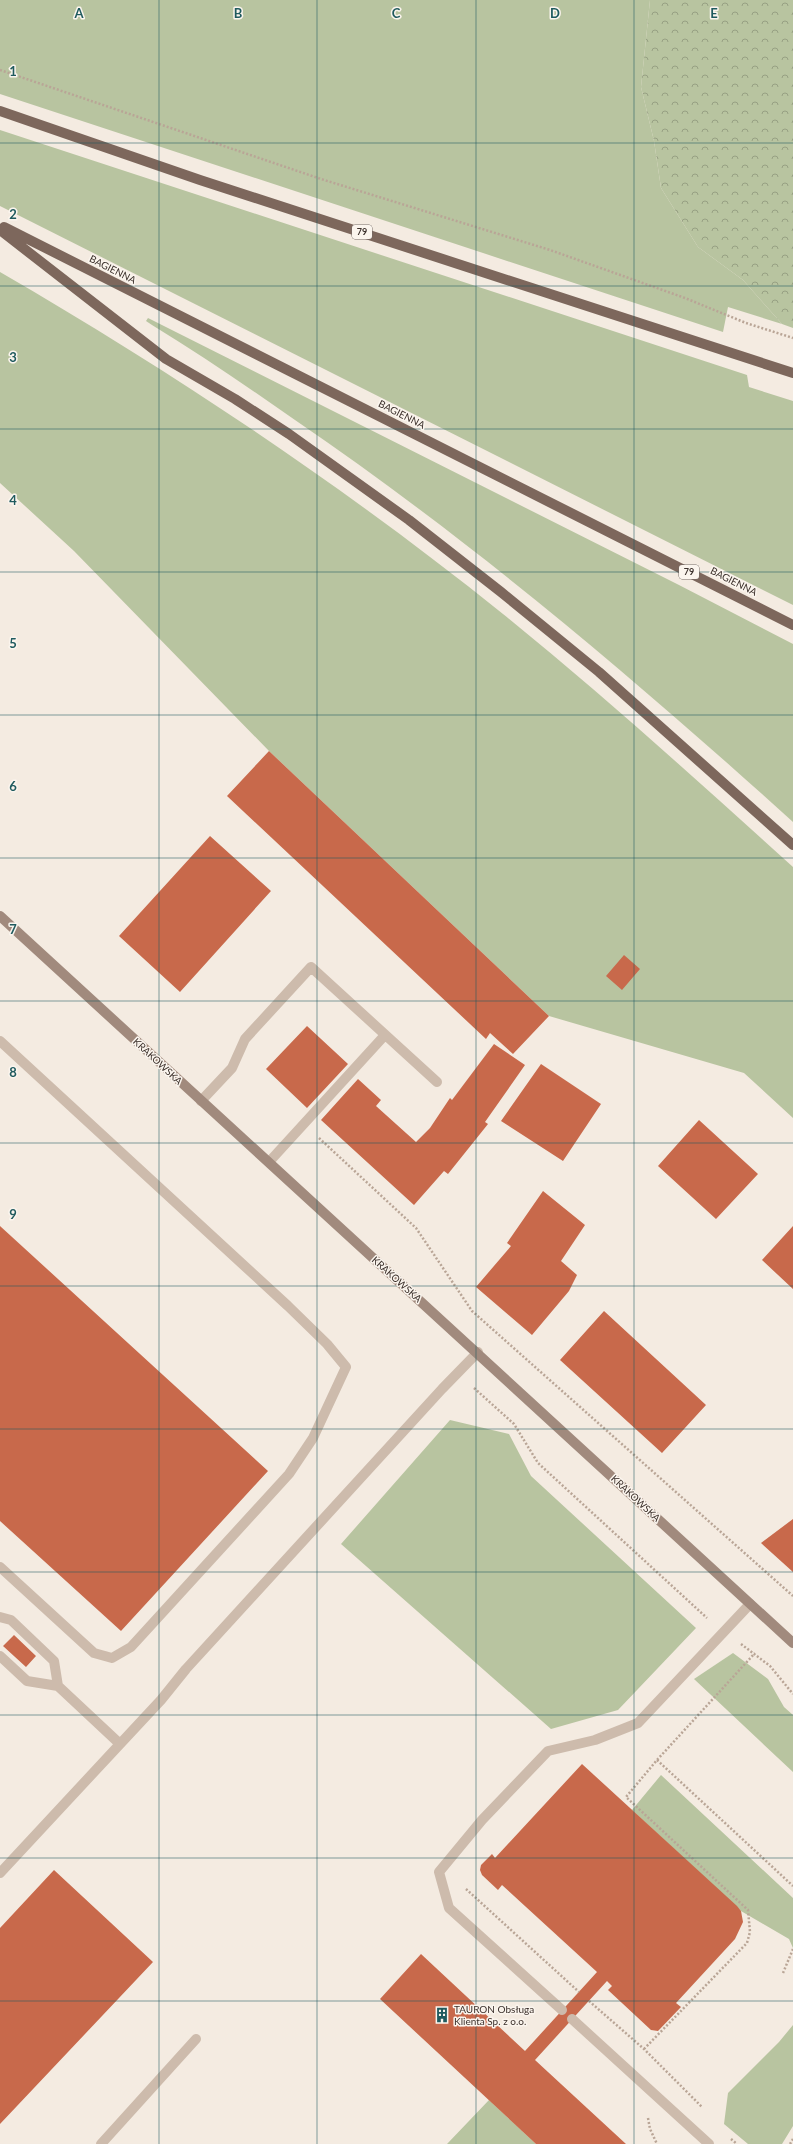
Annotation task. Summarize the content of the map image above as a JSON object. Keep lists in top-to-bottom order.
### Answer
{
  "streets": {
    "main road": ["79", "BAGIENNA"],
    "street": ["KRAKOWSKA"]
  },
  "places": {
    "building": ["TAURON Obsługa Klienta Sp. z o.o."]
  },
  "grid": {
    "columns": [
      "A",
      "B",
      "C",
      "D",
      "E"
    ],
    "rows": [
      "1",
      "2",
      "3",
      "4",
      "5",
      "6",
      "7",
      "8",
      "9"
    ]
  }
}
